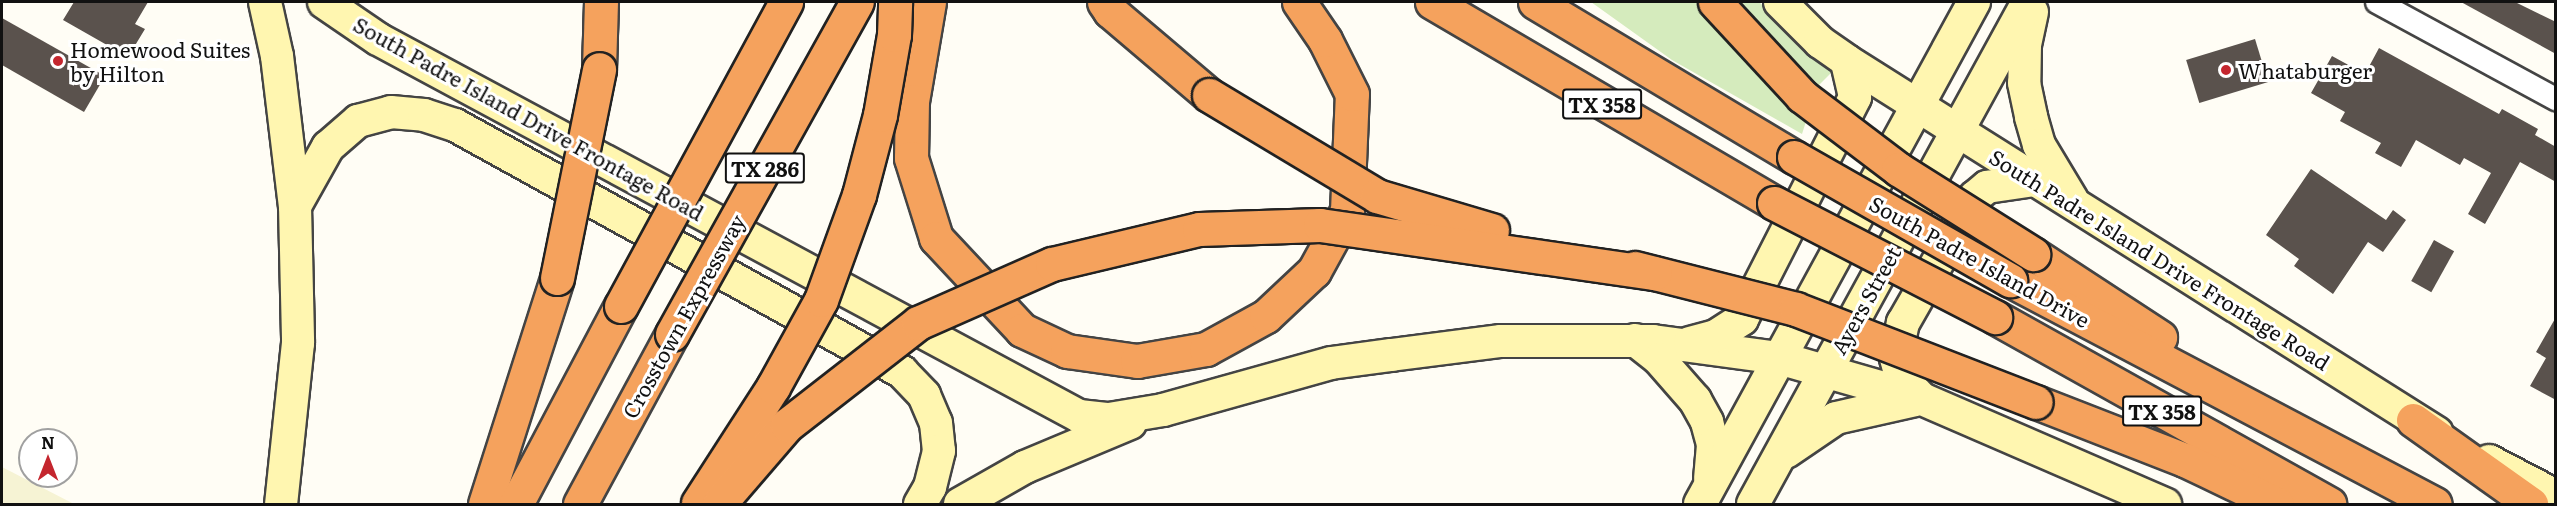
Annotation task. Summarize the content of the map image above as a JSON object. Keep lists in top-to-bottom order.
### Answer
{
  "streets": {
    "highway": [
      "TX 358",
      "TX 286",
      "South Padre Island Drive",
      "Crosstown Expressway"
    ],
    "main road": ["South Padre Island Drive Frontage Road", "Ayers Street"]
  },
  "crossings": [
    ["South Padre Island Drive Frontage Road", "Ayers Street"]
  ],
  "places": ["Homewood Suites by Hilton", "Whataburger"],
  "north": "top"
}
